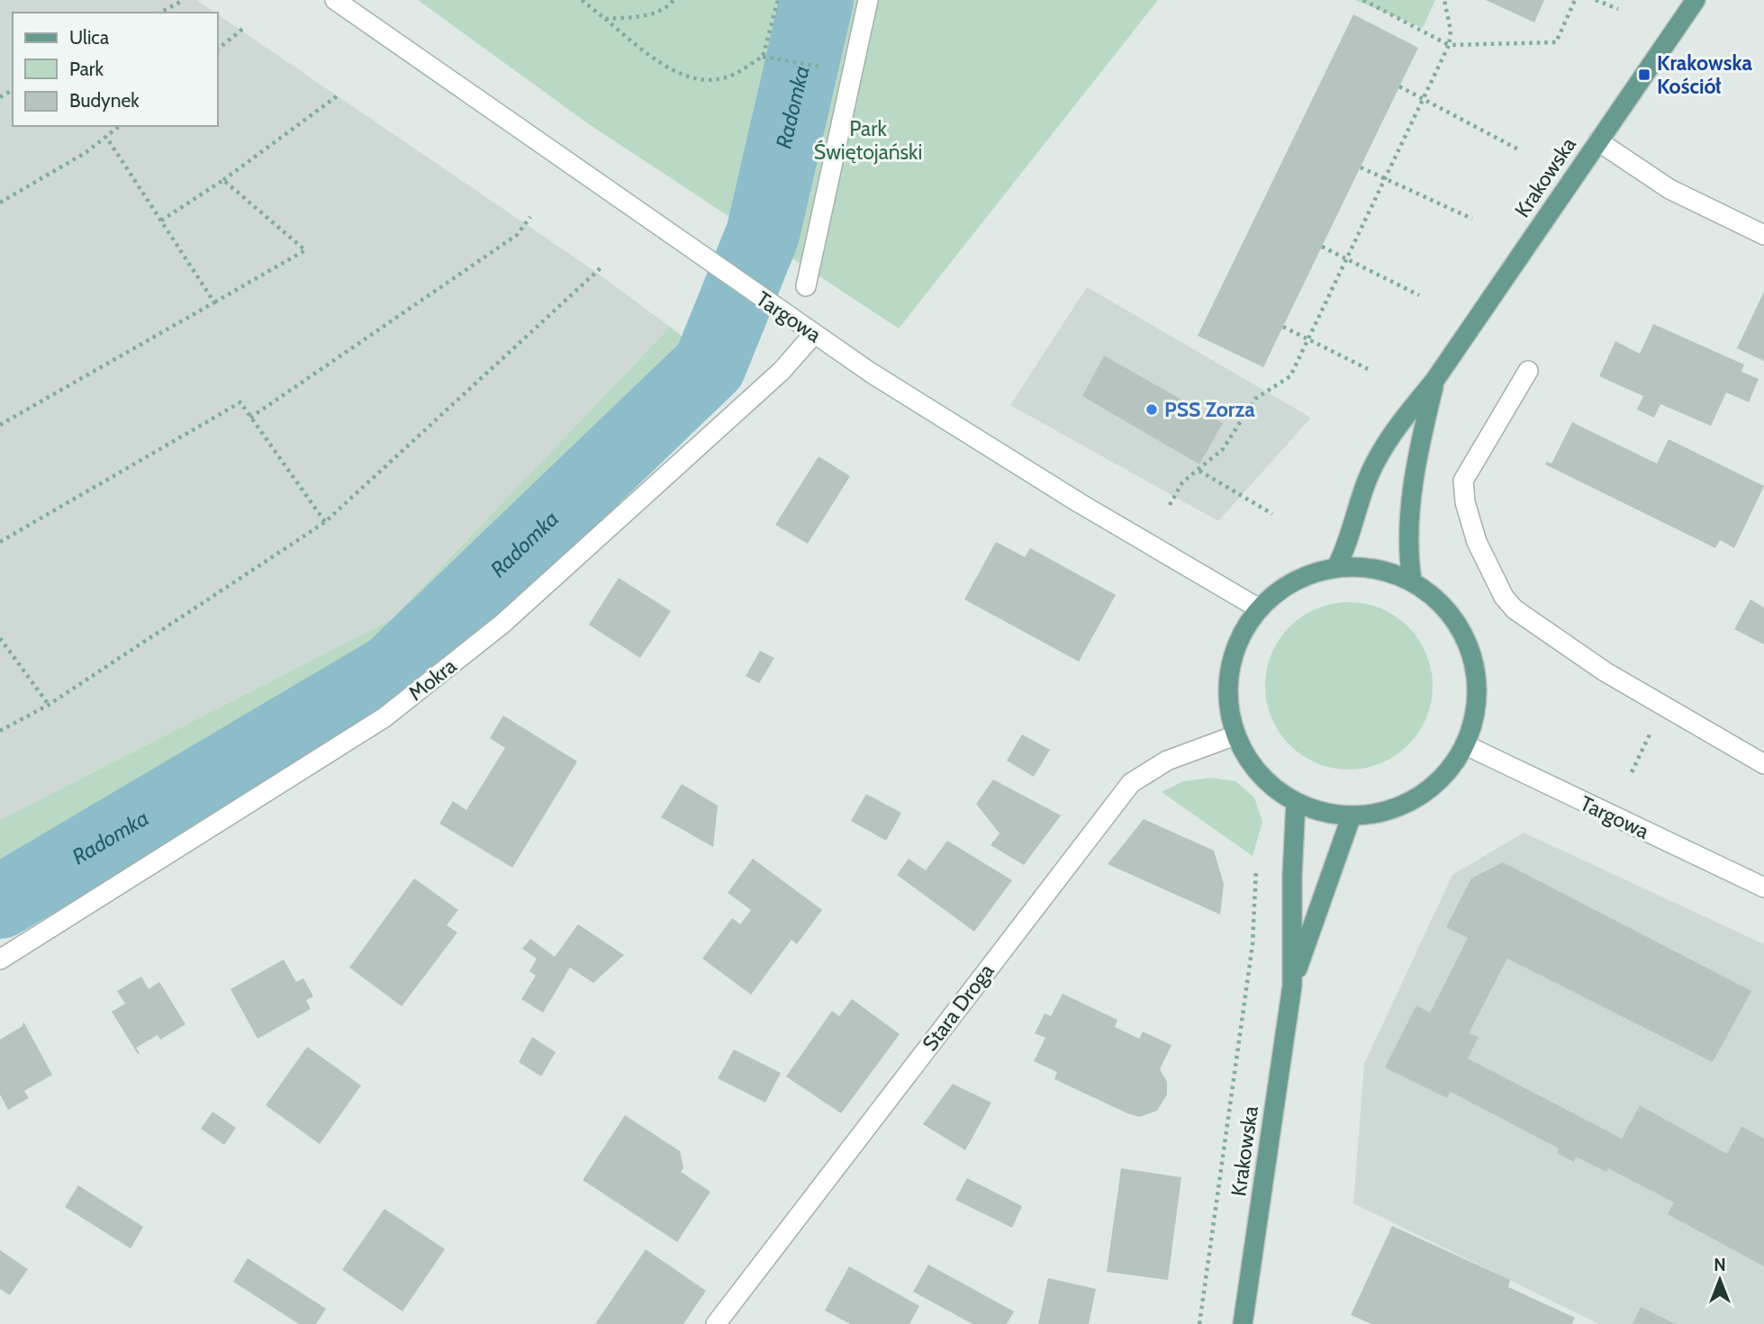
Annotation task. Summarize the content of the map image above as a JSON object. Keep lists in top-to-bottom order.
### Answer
{
  "streets": {
    "main road": ["Krakowska"],
    "street": ["Targowa", "Mokra", "Stara Droga"]
  },
  "crossings": [
    ["Targowa", "Mokra"]
  ],
  "water": ["Radomka"],
  "parks": ["Park Świętojański"],
  "places": {
    "transit": ["Krakowska Kościół"],
    "other": ["PSS Zorza"]
  },
  "legend": ["Ulica", "Park", "Budynek"],
  "north": "top"
}
